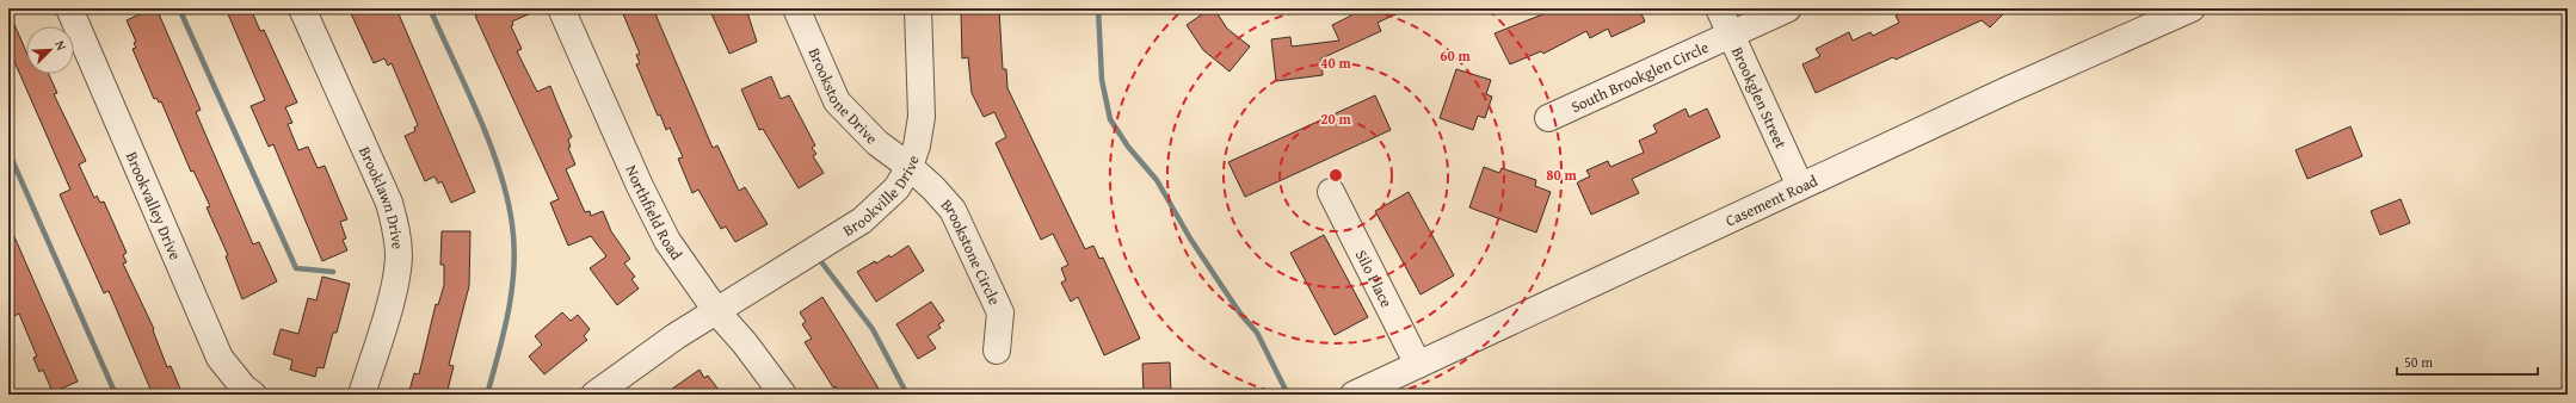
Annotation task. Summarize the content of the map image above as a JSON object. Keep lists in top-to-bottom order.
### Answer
{
  "streets": {
    "street": [
      "South Brookglen Circle",
      "Brookstone Drive",
      "Brookglen Street",
      "Brookville Drive",
      "Brooklawn Drive",
      "Casement Road",
      "Brookvalley Drive",
      "Northfield Road",
      "Brookstone Circle",
      "Silo Place"
    ]
  },
  "crossings": [
    ["South Brookglen Circle", "Brookglen Street"],
    ["Brookstone Drive", "Brookville Drive"],
    ["Brookstone Drive", "Brookstone Circle"],
    ["Brookglen Street", "Casement Road"],
    ["Brookville Drive", "Northfield Road"],
    ["Brookville Drive", "Brookstone Circle"],
    ["Casement Road", "Silo Place"]
  ],
  "scale_bar": "50 m",
  "north": "top right",
  "rings": [
    "60 m",
    "40 m",
    "20 m",
    "80 m"
  ]
}
